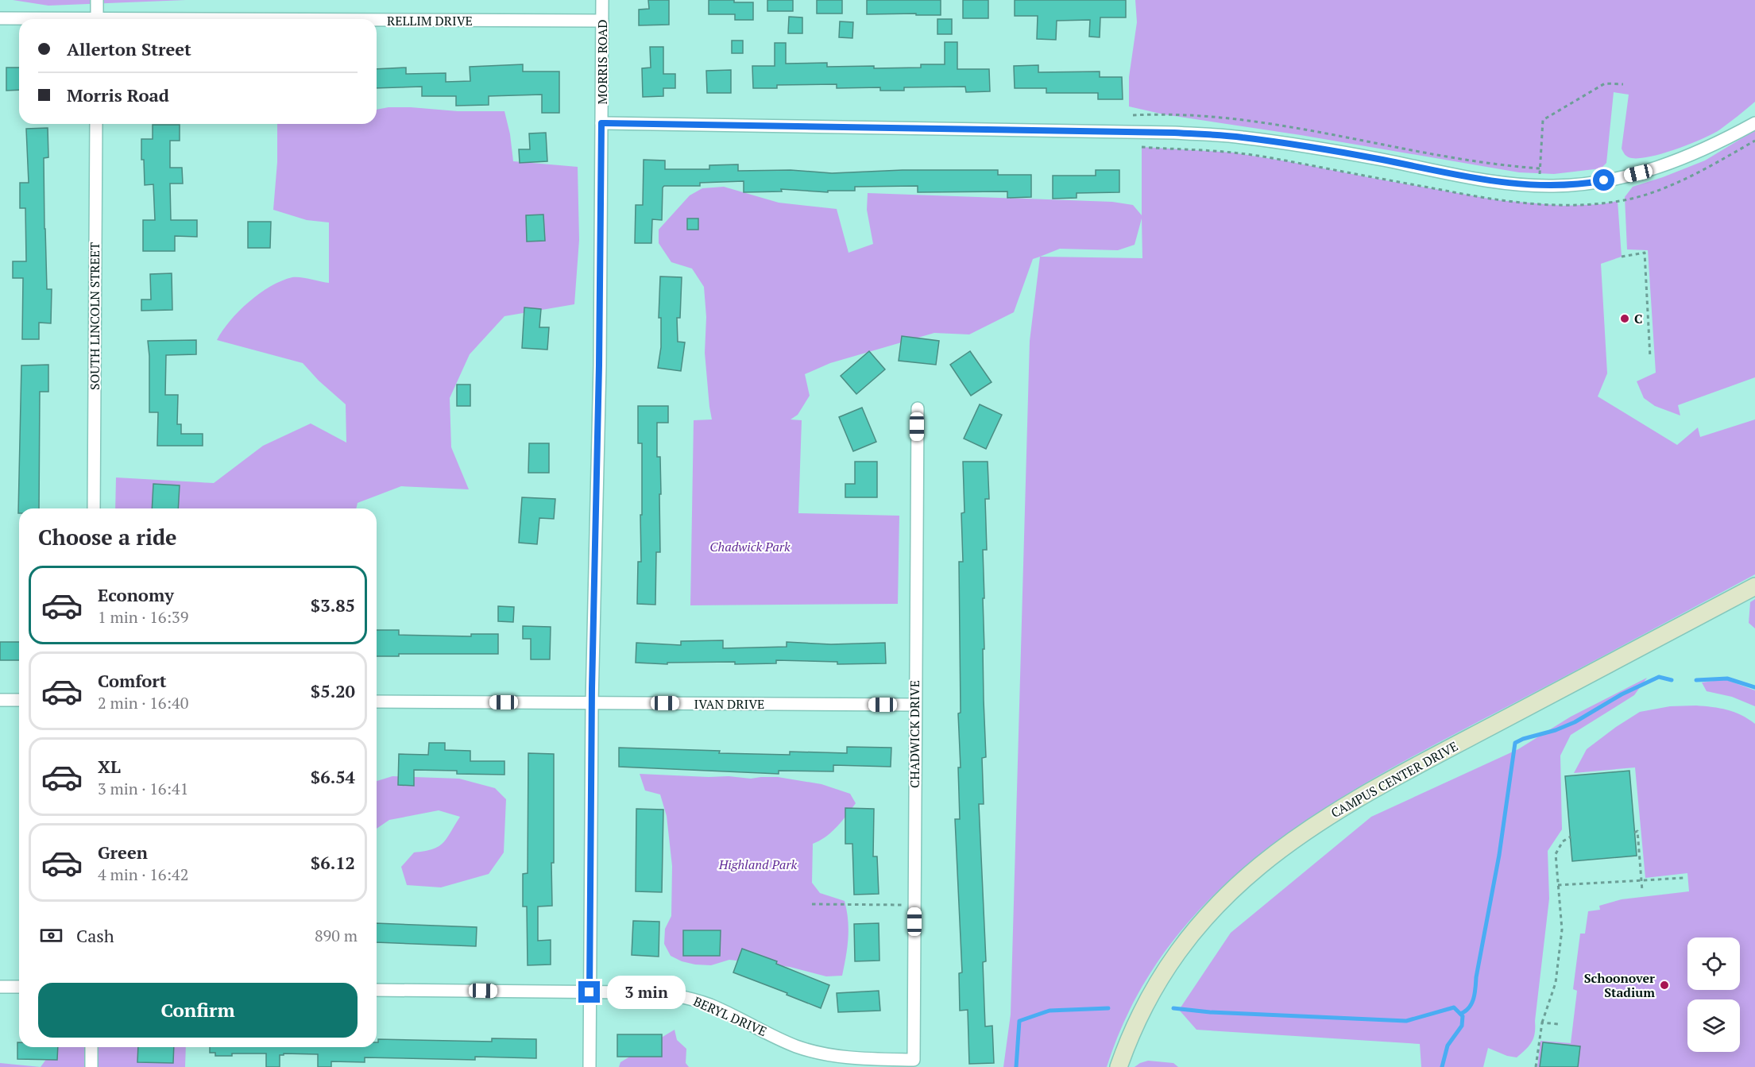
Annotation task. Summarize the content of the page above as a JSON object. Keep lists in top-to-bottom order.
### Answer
{
  "streets": {
    "street": [
      "RELLIM DRIVE",
      "MORRIS ROAD",
      "SOUTH LINCOLN STREET",
      "IVAN DRIVE",
      "CHADWICK DRIVE",
      "CAMPUS CENTER DRIVE",
      "BERYL DRIVE"
    ]
  },
  "crossings": [
    ["RELLIM DRIVE", "MORRIS ROAD"],
    ["MORRIS ROAD", "IVAN DRIVE"],
    ["MORRIS ROAD", "BERYL DRIVE"],
    ["IVAN DRIVE", "CHADWICK DRIVE"],
    ["CHADWICK DRIVE", "BERYL DRIVE"]
  ],
  "parks": ["Chadwick Park", "Highland Park"],
  "places": ["C", "Schoonover Stadium"],
  "page": {
    "banner": ["Allerton Street", "Morris Road"],
    "heading": "Choose a ride",
    "list": [
      {
        "name": "Economy",
        "note": "1 min · 16:39",
        "value": "$3.85"
      },
      {
        "name": "Comfort",
        "note": "2 min · 16:40",
        "value": "$5.20"
      },
      {
        "name": "XL",
        "note": "3 min · 16:41",
        "value": "$6.54"
      },
      {
        "name": "Green",
        "note": "4 min · 16:42",
        "value": "$6.12"
      }
    ],
    "pay": ["Cash", "890 m"],
    "buttons": "Confirm",
    "bubble": "3 min"
  }
}
